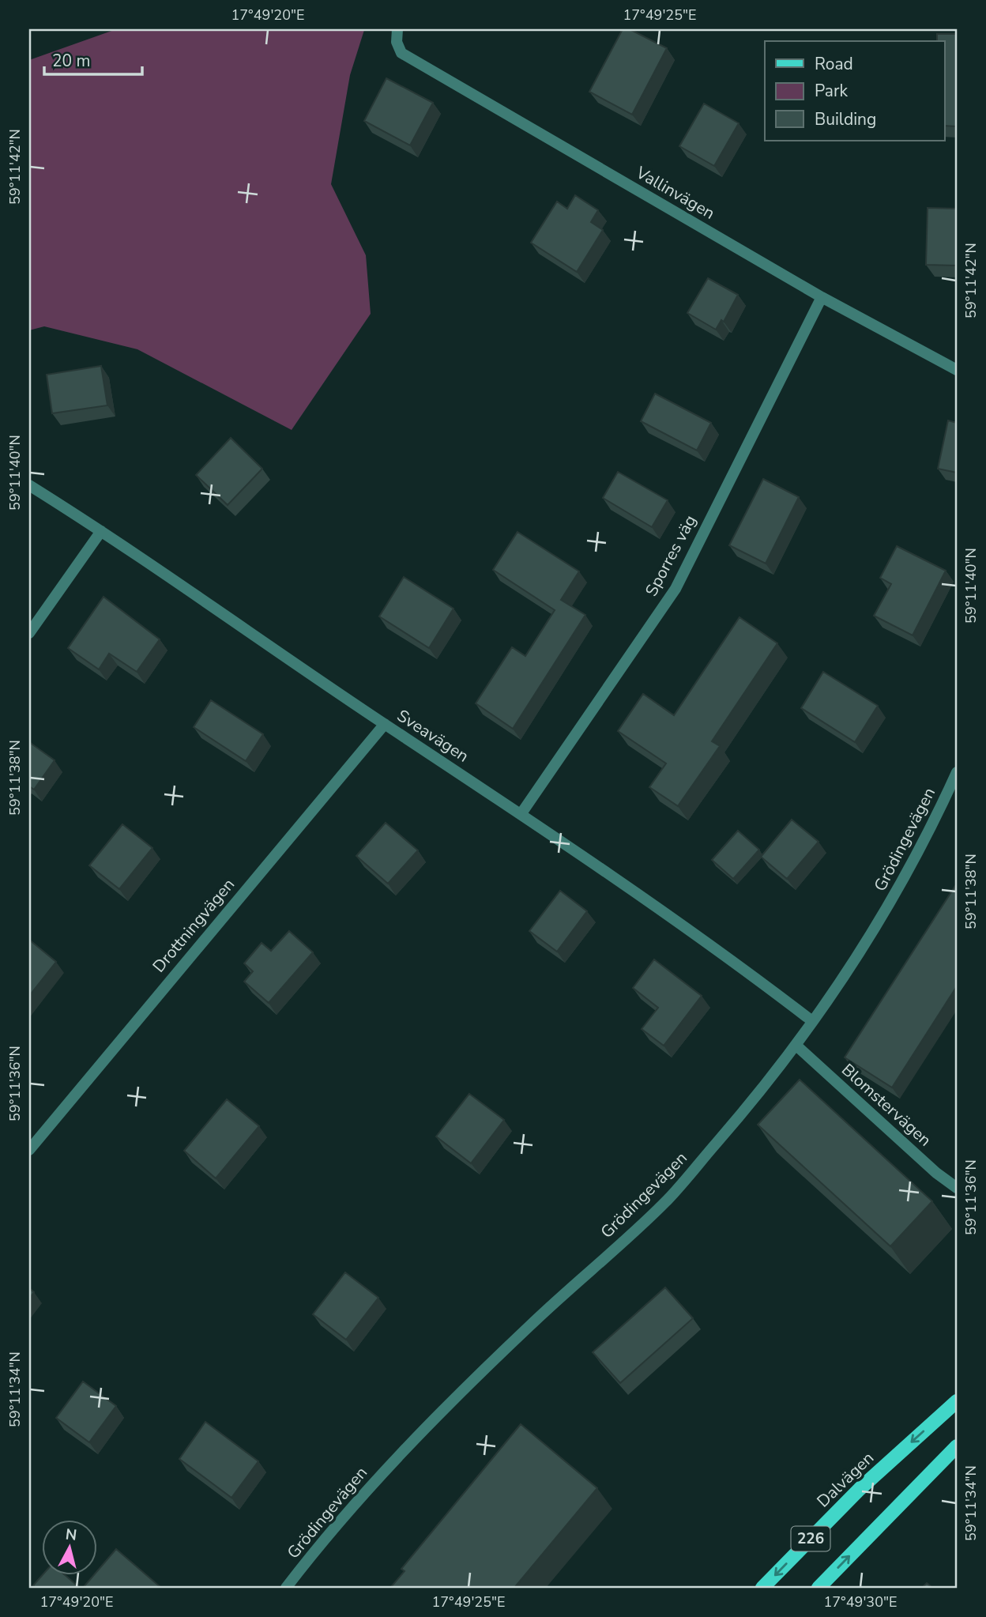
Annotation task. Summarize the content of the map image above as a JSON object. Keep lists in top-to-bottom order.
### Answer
{
  "streets": {
    "main road": ["Dalvägen", "226"],
    "street": [
      "Vallinvägen",
      "Sporres väg",
      "Sveavägen",
      "Grödingevägen",
      "Drottningvägen",
      "Blomstervägen"
    ]
  },
  "crossings": [
    ["Vallinvägen", "Sporres väg"],
    ["Sporres väg", "Sveavägen"],
    ["Sveavägen", "Grödingevägen"],
    ["Sveavägen", "Drottningvägen"],
    ["Grödingevägen", "Blomstervägen"]
  ],
  "legend": ["Road", "Park", "Building"],
  "scale_bar": "20 m",
  "north": "top",
  "coordinates": [
    "17°49'20\"E",
    "17°49'25\"E",
    "59°11'42\"N",
    "59°11'40\"N",
    "59°11'38\"N",
    "59°11'36\"N",
    "59°11'34\"N",
    "17°49'30\"E"
  ]
}
